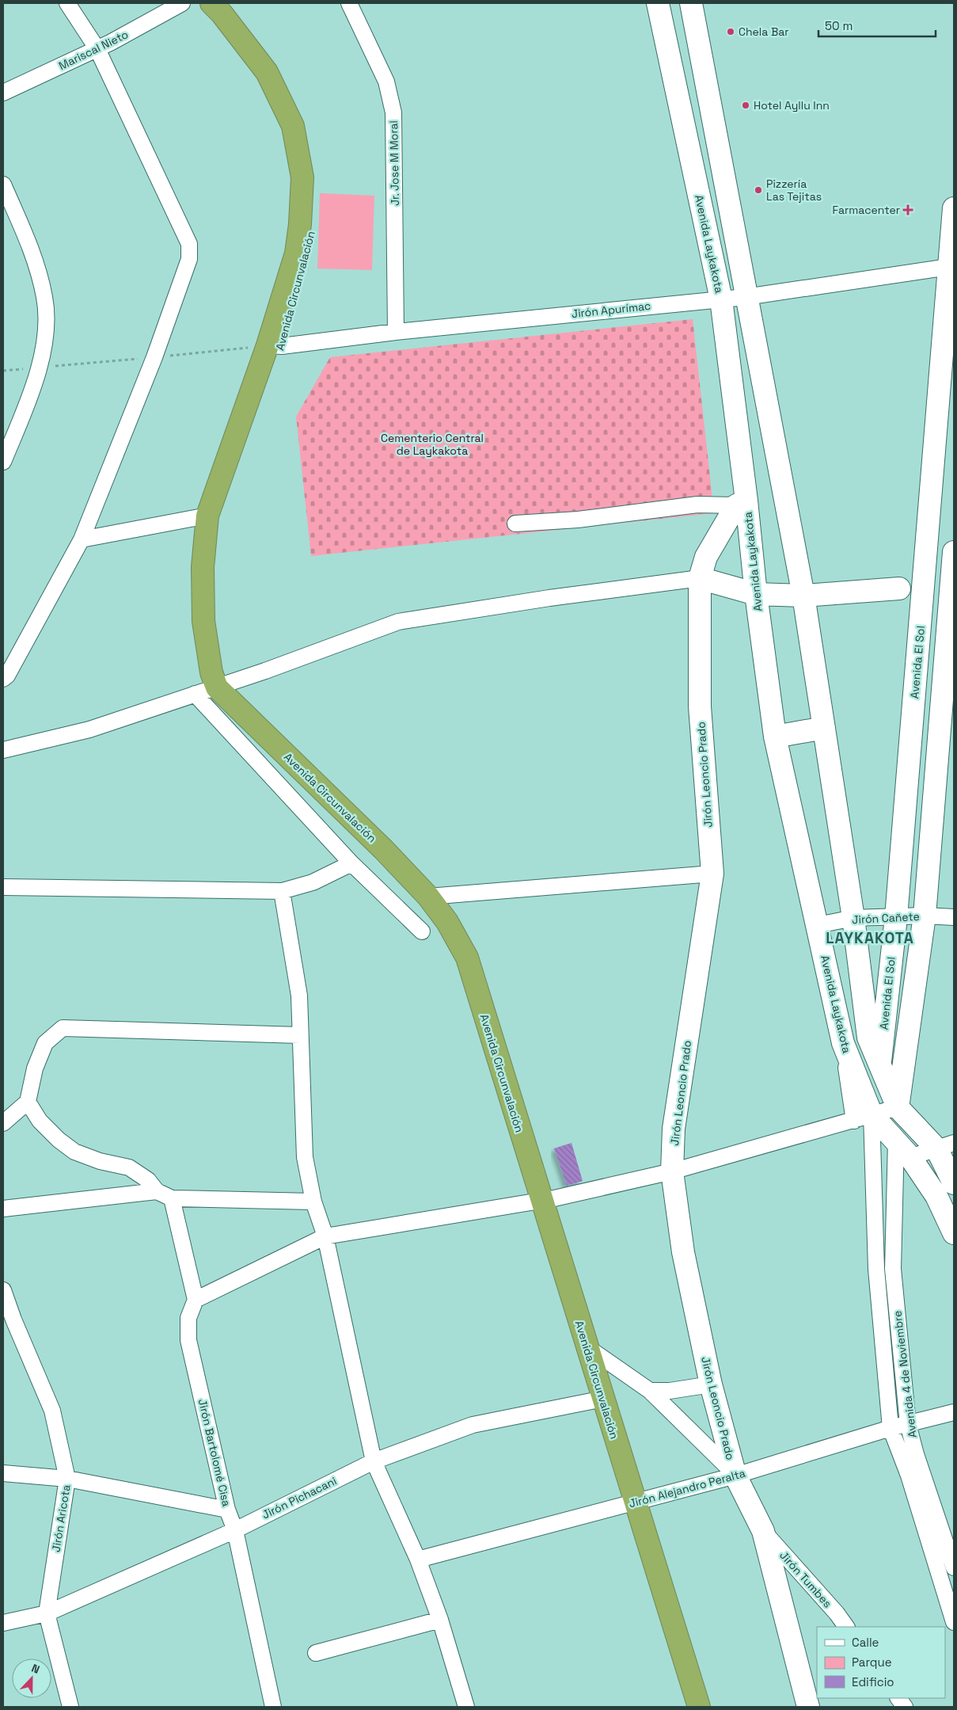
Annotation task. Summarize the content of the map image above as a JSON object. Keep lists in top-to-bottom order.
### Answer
{
  "streets": {
    "highway": ["Avenida Circunvalación"],
    "street": [
      "Mariscal Nieto",
      "Jr. Jose M Moral",
      "Avenida Laykakota",
      "Jirón Apurímac",
      "Avenida El Sol",
      "Jirón Leoncio Prado",
      "Jirón Cañete",
      "Avenida 4 de Noviembre",
      "Jirón Bartolomé Cisa",
      "Jirón Alejandro Peralta",
      "Jirón Pichacani",
      "Jirón Aricota",
      "Jirón Tumbes"
    ]
  },
  "crossings": [
    ["Jr. Jose M Moral", "Jirón Apurímac"],
    ["Avenida Laykakota", "Jirón Apurímac"],
    ["Avenida Laykakota", "Avenida El Sol"],
    ["Avenida Laykakota", "Jirón Leoncio Prado"],
    ["Avenida Laykakota", "Jirón Cañete"],
    ["Avenida Circunvalación", "Jirón Apurímac"],
    ["Avenida Circunvalación", "Jirón Alejandro Peralta"],
    ["Avenida Circunvalación", "Jirón Pichacani"],
    ["Jirón Apurímac", "Avenida El Sol"],
    ["Avenida El Sol", "Jirón Cañete"],
    ["Jirón Leoncio Prado", "Jirón Alejandro Peralta"],
    ["Jirón Leoncio Prado", "Jirón Tumbes"],
    ["Avenida 4 de Noviembre", "Jirón Alejandro Peralta"],
    ["Jirón Bartolomé Cisa", "Jirón Pichacani"],
    ["Jirón Pichacani", "Jirón Aricota"]
  ],
  "districts": ["LAYKAKOTA"],
  "parks": ["Cementerio Central de Laykakota"],
  "places": {
    "other": ["Chela Bar", "Hotel Ayllu Inn", "Pizzería Las Tejitas"],
    "health": ["Farmacenter"]
  },
  "legend": ["Calle", "Parque", "Edificio"],
  "scale_bar": "50 m",
  "north": "top"
}
